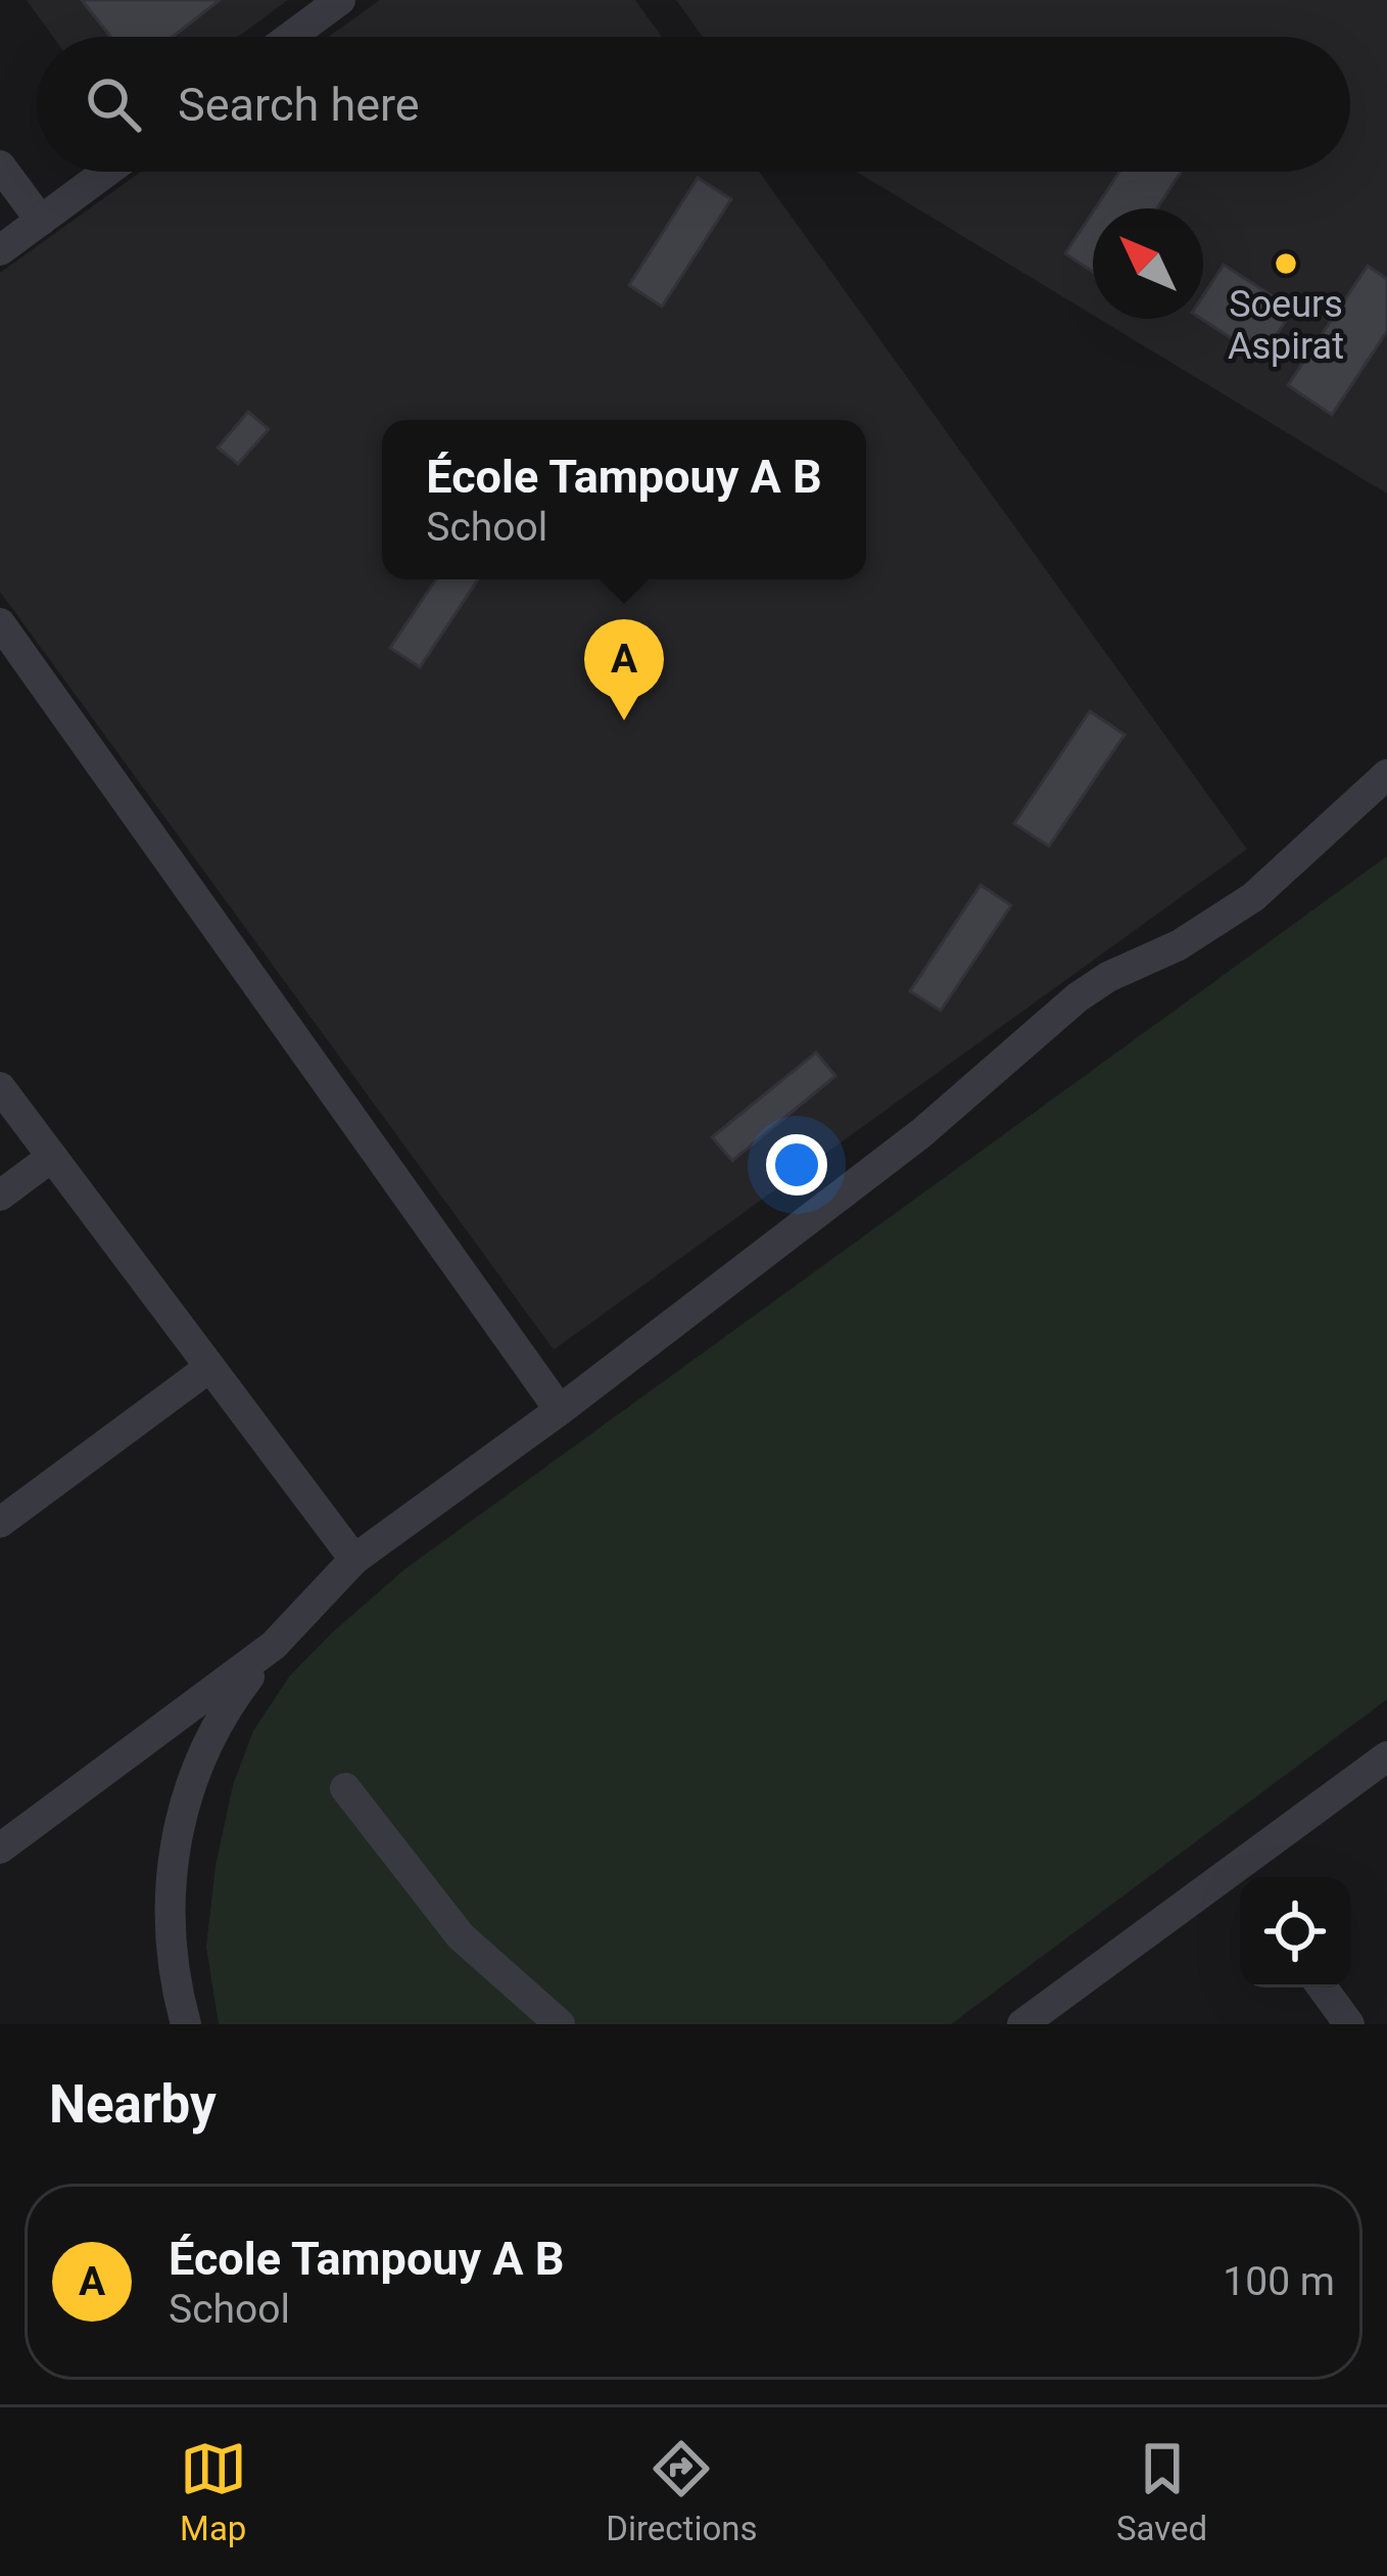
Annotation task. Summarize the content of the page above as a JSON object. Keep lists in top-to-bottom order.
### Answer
{
  "places": ["Soeurs Aspirat"],
  "north": "top left",
  "page": {
    "search": "Search here",
    "popup": ["École Tampouy A B", "School"],
    "pins": "A",
    "heading": "Nearby",
    "list": [
      {
        "mark": "A",
        "name": "École Tampouy A B",
        "note": "School",
        "value": "100 m"
      }
    ],
    "nav": ["Map", "Directions", "Saved"]
  }
}
